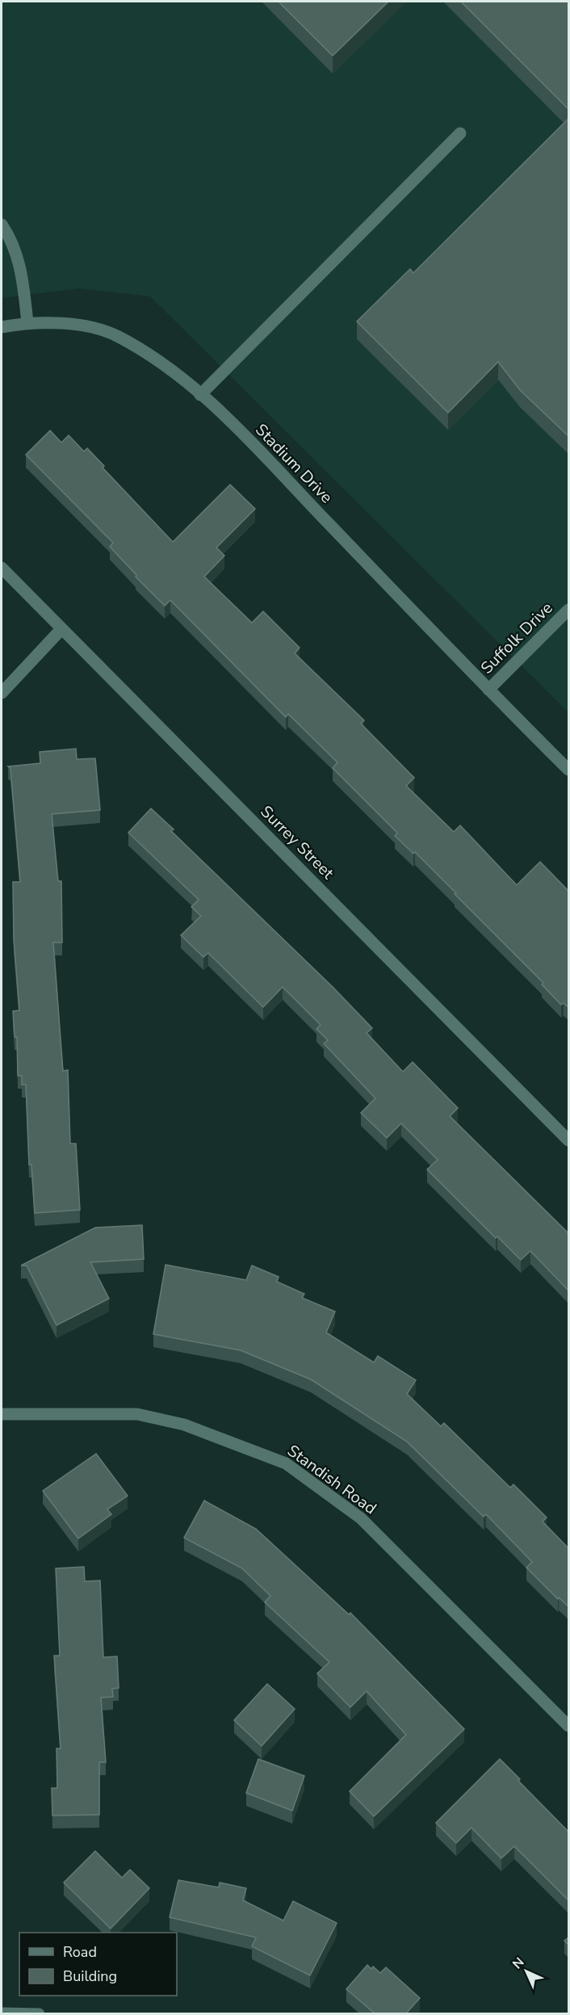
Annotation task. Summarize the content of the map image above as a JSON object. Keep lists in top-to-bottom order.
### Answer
{
  "streets": {
    "street": [
      "Stadium Drive",
      "Suffolk Drive",
      "Surrey Street",
      "Standish Road"
    ]
  },
  "crossings": [
    ["Stadium Drive", "Suffolk Drive"]
  ],
  "legend": ["Road", "Building"],
  "north": "top left"
}
